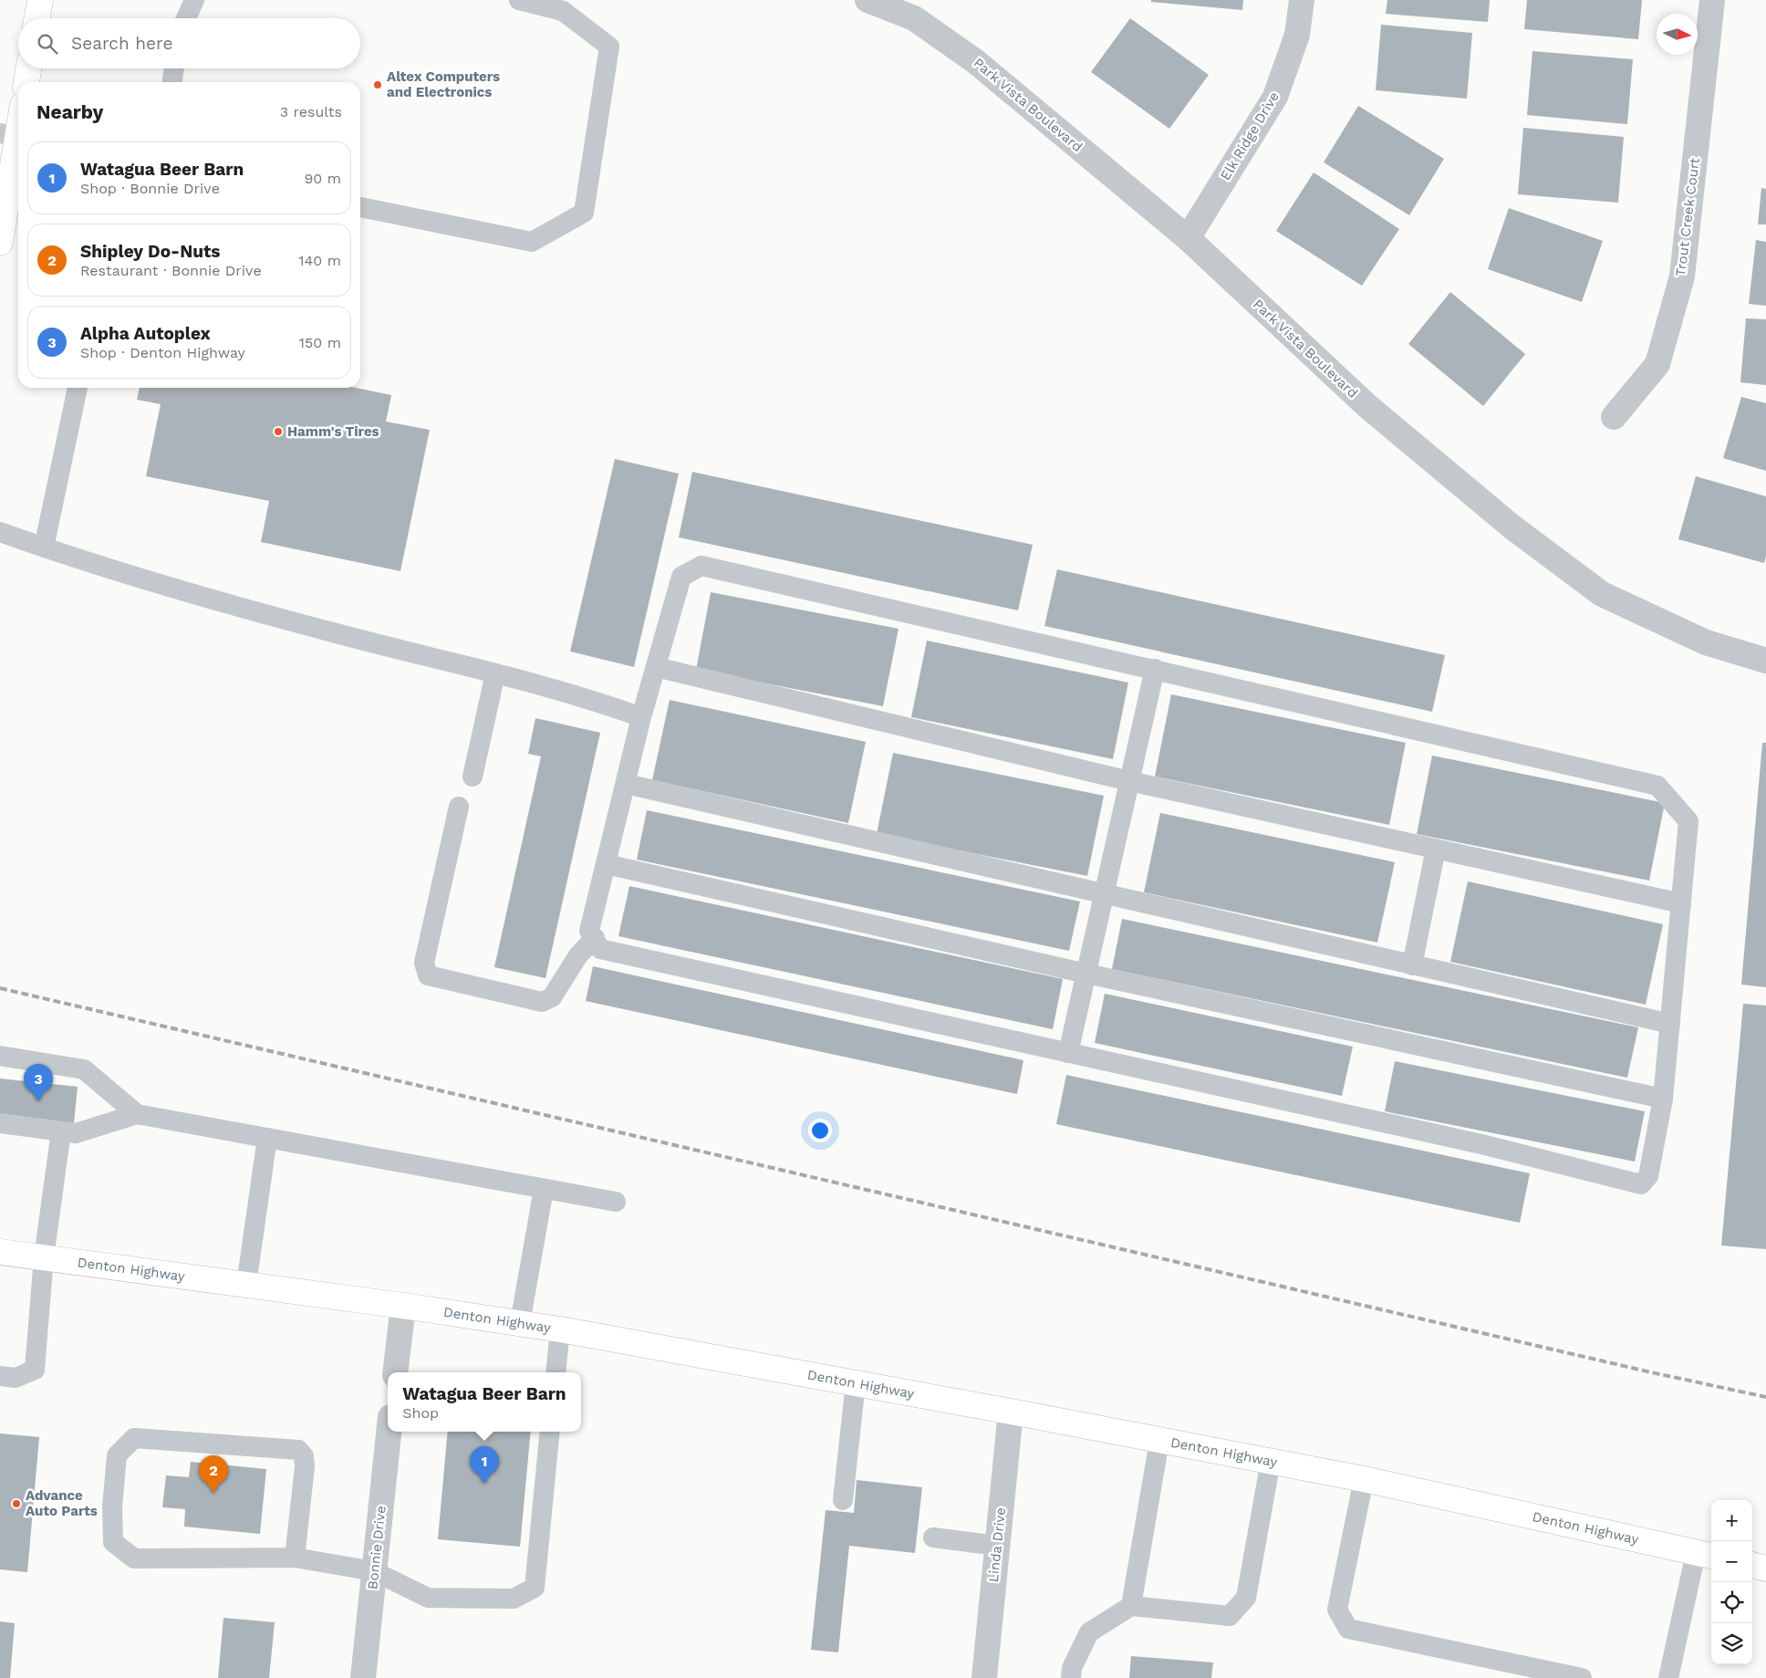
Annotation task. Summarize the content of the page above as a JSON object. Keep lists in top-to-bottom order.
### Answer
{
  "streets": {
    "main road": ["Denton Highway"],
    "street": [
      "Park Vista Boulevard",
      "Elk Ridge Drive",
      "Trout Creek Court",
      "Linda Drive",
      "Bonnie Drive"
    ]
  },
  "crossings": [
    ["Park Vista Boulevard", "Elk Ridge Drive"],
    ["Denton Highway", "Linda Drive"]
  ],
  "places": ["Altex Computers and Electronics", "Hamm's Tires", "Advance Auto Parts"],
  "north": "right",
  "page": {
    "search": "Search here",
    "heading": ["Nearby", "3 results"],
    "list": [
      {
        "mark": "1",
        "name": "Watagua Beer Barn",
        "note": "Shop · Bonnie Drive",
        "value": "90 m"
      },
      {
        "mark": "2",
        "name": "Shipley Do-Nuts",
        "note": "Restaurant · Bonnie Drive",
        "value": "140 m"
      },
      {
        "mark": "3",
        "name": "Alpha Autoplex",
        "note": "Shop · Denton Highway",
        "value": "150 m"
      }
    ],
    "pins": ["3", "1", "2"],
    "popup": ["Watagua Beer Barn", "Shop"],
    "map_buttons": ["+", "−"]
  }
}
